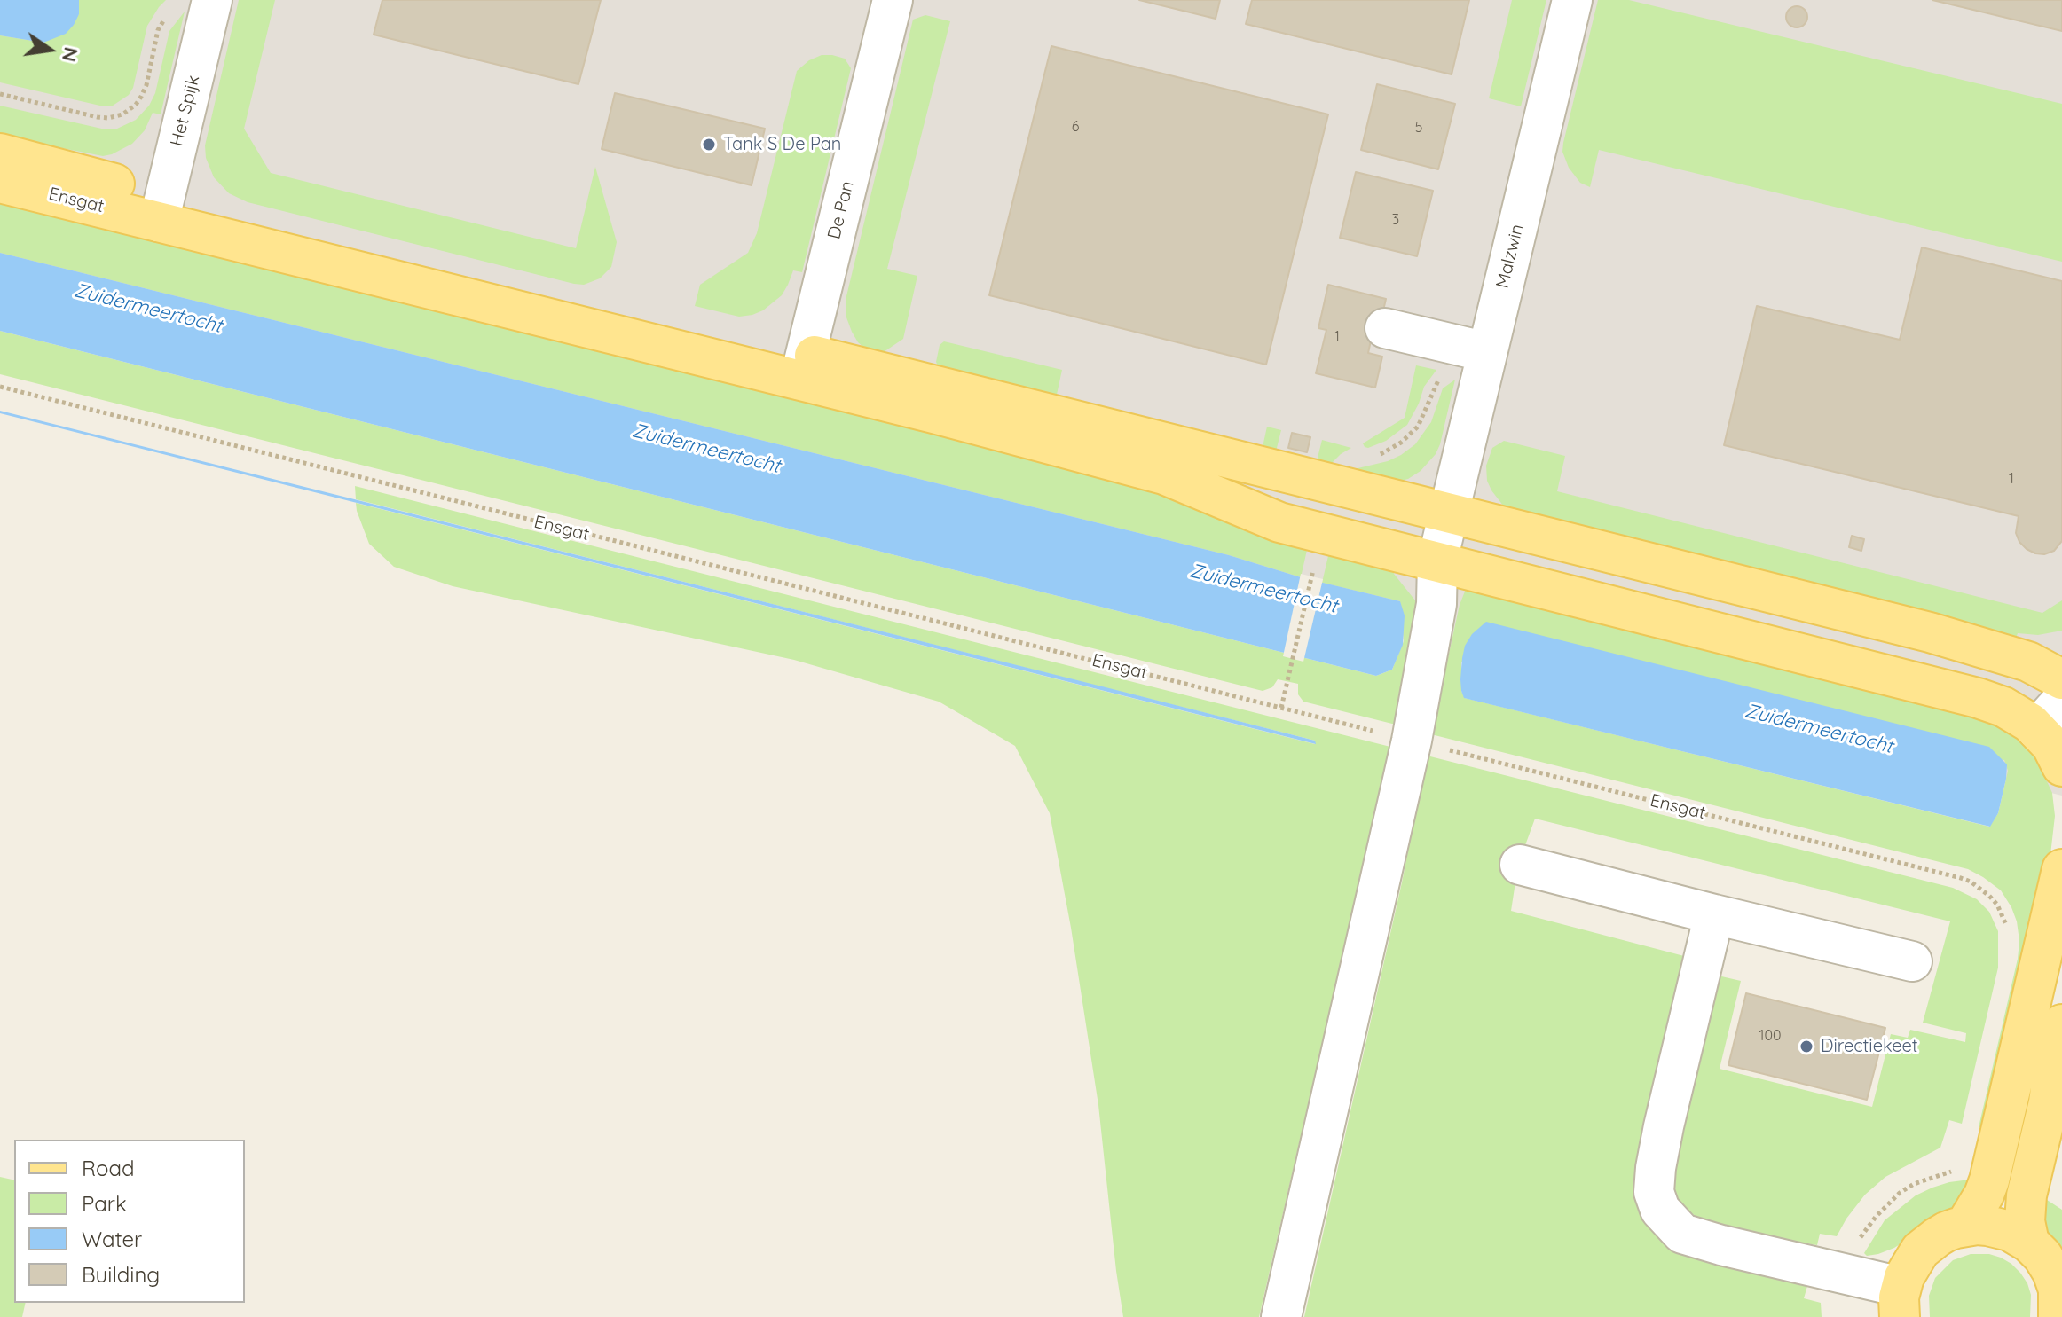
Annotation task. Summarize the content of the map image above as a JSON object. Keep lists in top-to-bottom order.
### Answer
{
  "streets": {
    "main road": ["Ensgat"],
    "street": ["Het Spijk", "De Pan", "Malzwin"]
  },
  "crossings": [
    ["Het Spijk", "Ensgat"],
    ["Ensgat", "De Pan"],
    ["Ensgat", "Malzwin"]
  ],
  "water": ["Zuidermeertocht"],
  "places": ["Tank S De Pan", "Directiekeet"],
  "house_numbers": [
    "6",
    "5",
    "3",
    "1",
    "1",
    "100"
  ],
  "legend": [
    "Road",
    "Park",
    "Water",
    "Building"
  ],
  "north": "right"
}
